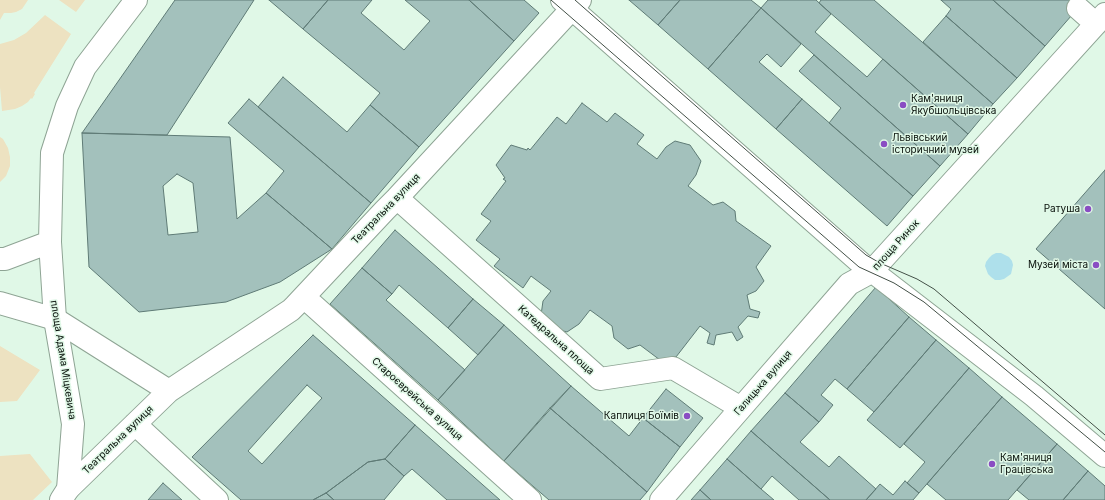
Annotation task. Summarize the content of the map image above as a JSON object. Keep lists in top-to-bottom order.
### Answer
{
  "streets": {
    "street": [
      "Театральна вулиця",
      "площа Ринок",
      "Катедральна площа",
      "площа Адама Міцкевича",
      "Галицька вулиця",
      "Староєврейська вулиця"
    ]
  },
  "crossings": [
    ["Театральна вулиця", "Катедральна площа"],
    ["Театральна вулиця", "площа Адама Міцкевича"],
    ["Театральна вулиця", "Староєврейська вулиця"],
    ["площа Ринок", "Галицька вулиця"],
    ["Катедральна площа", "Галицька вулиця"]
  ],
  "places": [
    "Кам'яниця Якубшольцівська",
    "Львівський історичний музей",
    "Ратуша",
    "Музей міста",
    "Каплиця Боїмів",
    "Кам'яниця Грацівська"
  ]
}
